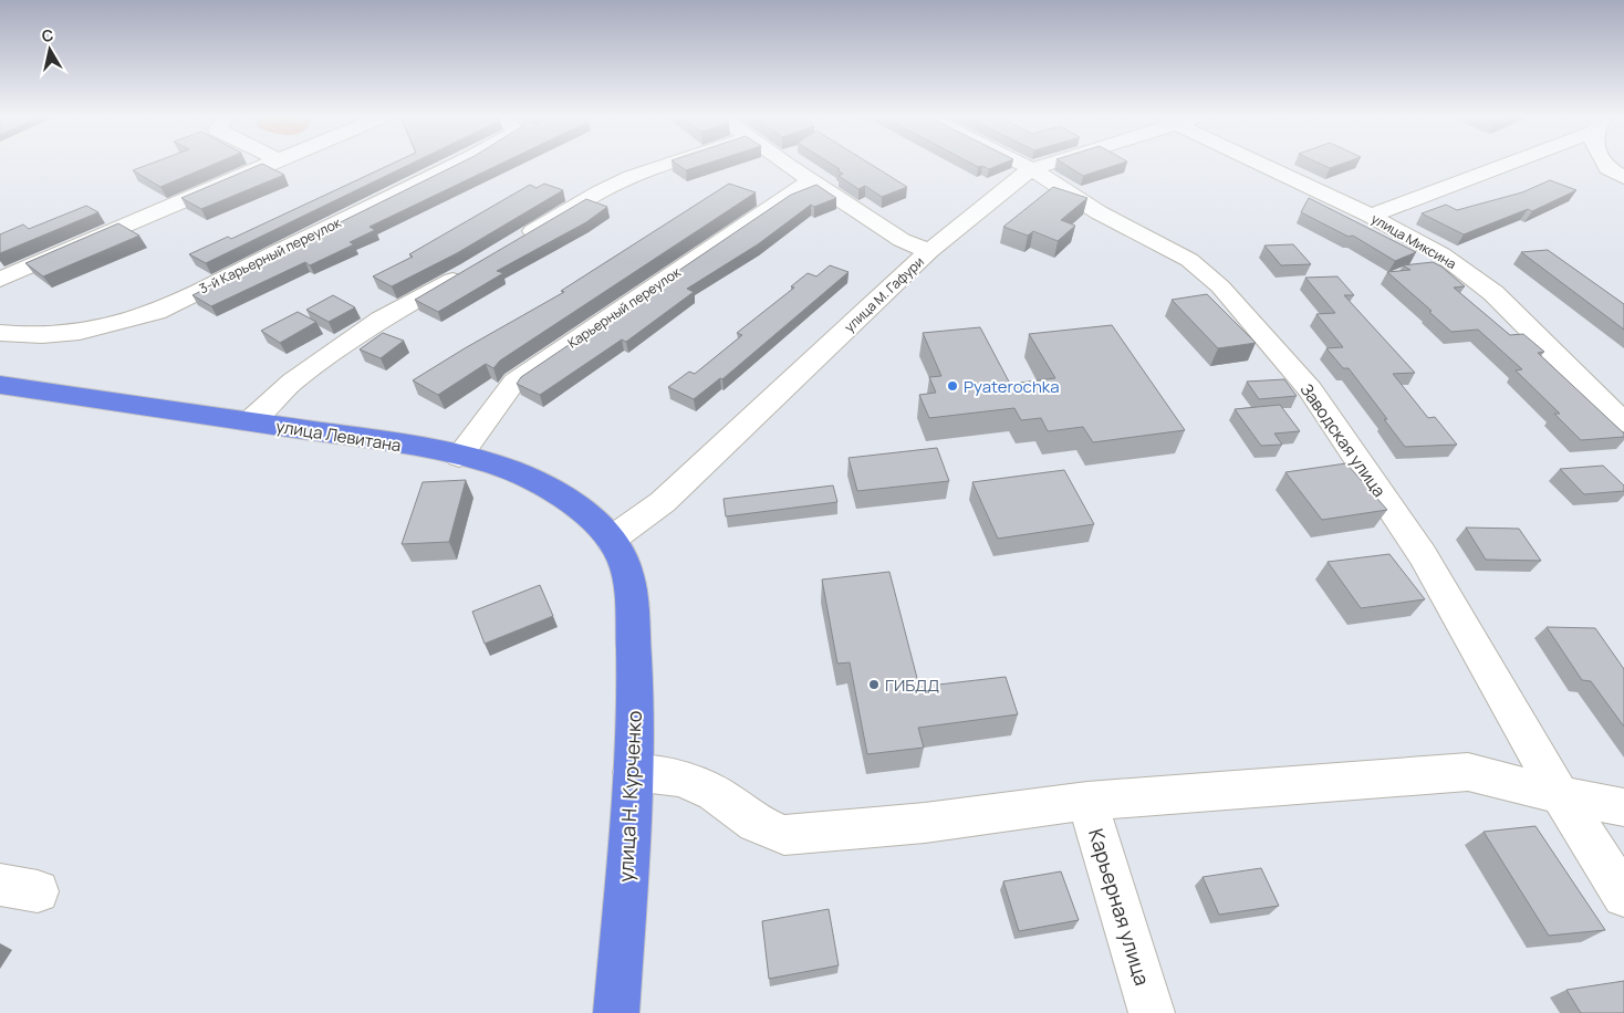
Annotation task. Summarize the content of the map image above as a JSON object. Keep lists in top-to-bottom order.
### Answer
{
  "streets": {
    "main road": ["улица Левитана", "улица Н. Курченко"],
    "street": [
      "улица Миксина",
      "3-й Карьерный переулок",
      "улица М. Гафури",
      "Карьерный переулок",
      "Заводская улица",
      "Карьерная улица"
    ]
  },
  "crossings": [
    ["улица М. Гафури", "улица Левитана"],
    ["улица М. Гафури", "Заводская улица"],
    ["Карьерный переулок", "улица Левитана"],
    ["улица Левитана", "улица Н. Курченко"]
  ],
  "places": ["Pyaterochka", "ГИБДД"],
  "north": "top"
}
